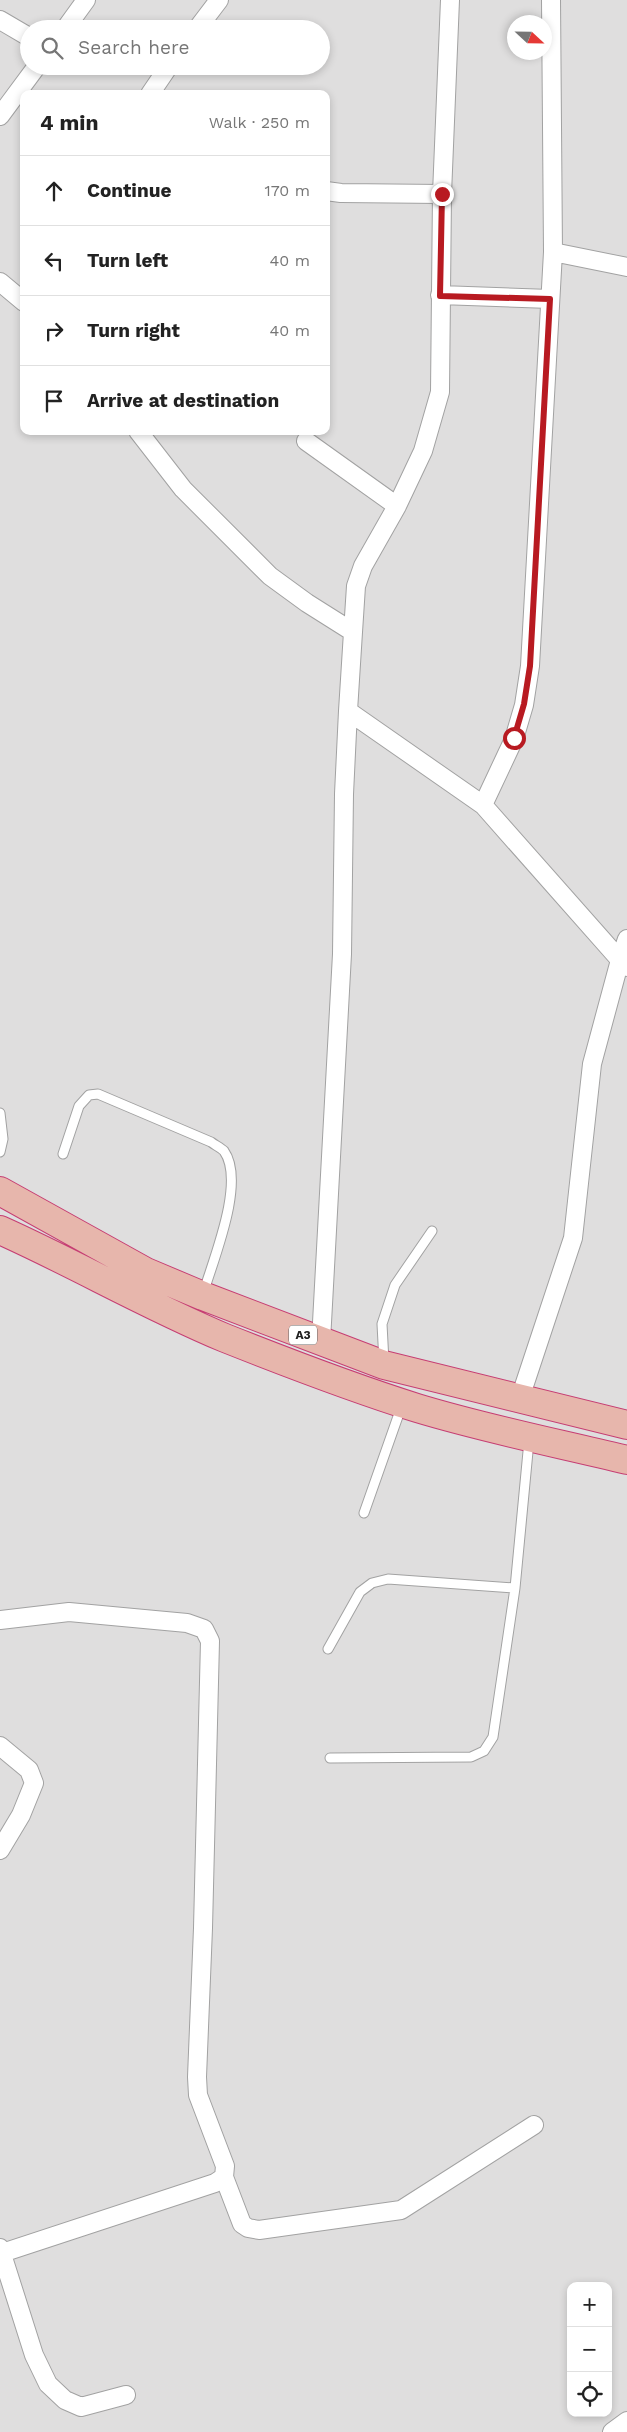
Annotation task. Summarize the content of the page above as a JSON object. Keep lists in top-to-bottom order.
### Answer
{
  "streets": {
    "highway": ["A3"]
  },
  "north": "right",
  "page": {
    "search": "Search here",
    "heading": ["4 min", "Walk · 250 m"],
    "list": [
      ["Continue", "170 m"],
      ["Turn left", "40 m"],
      ["Turn right", "40 m"],
      "Arrive at destination"
    ],
    "map_buttons": ["+", "−"]
  }
}
